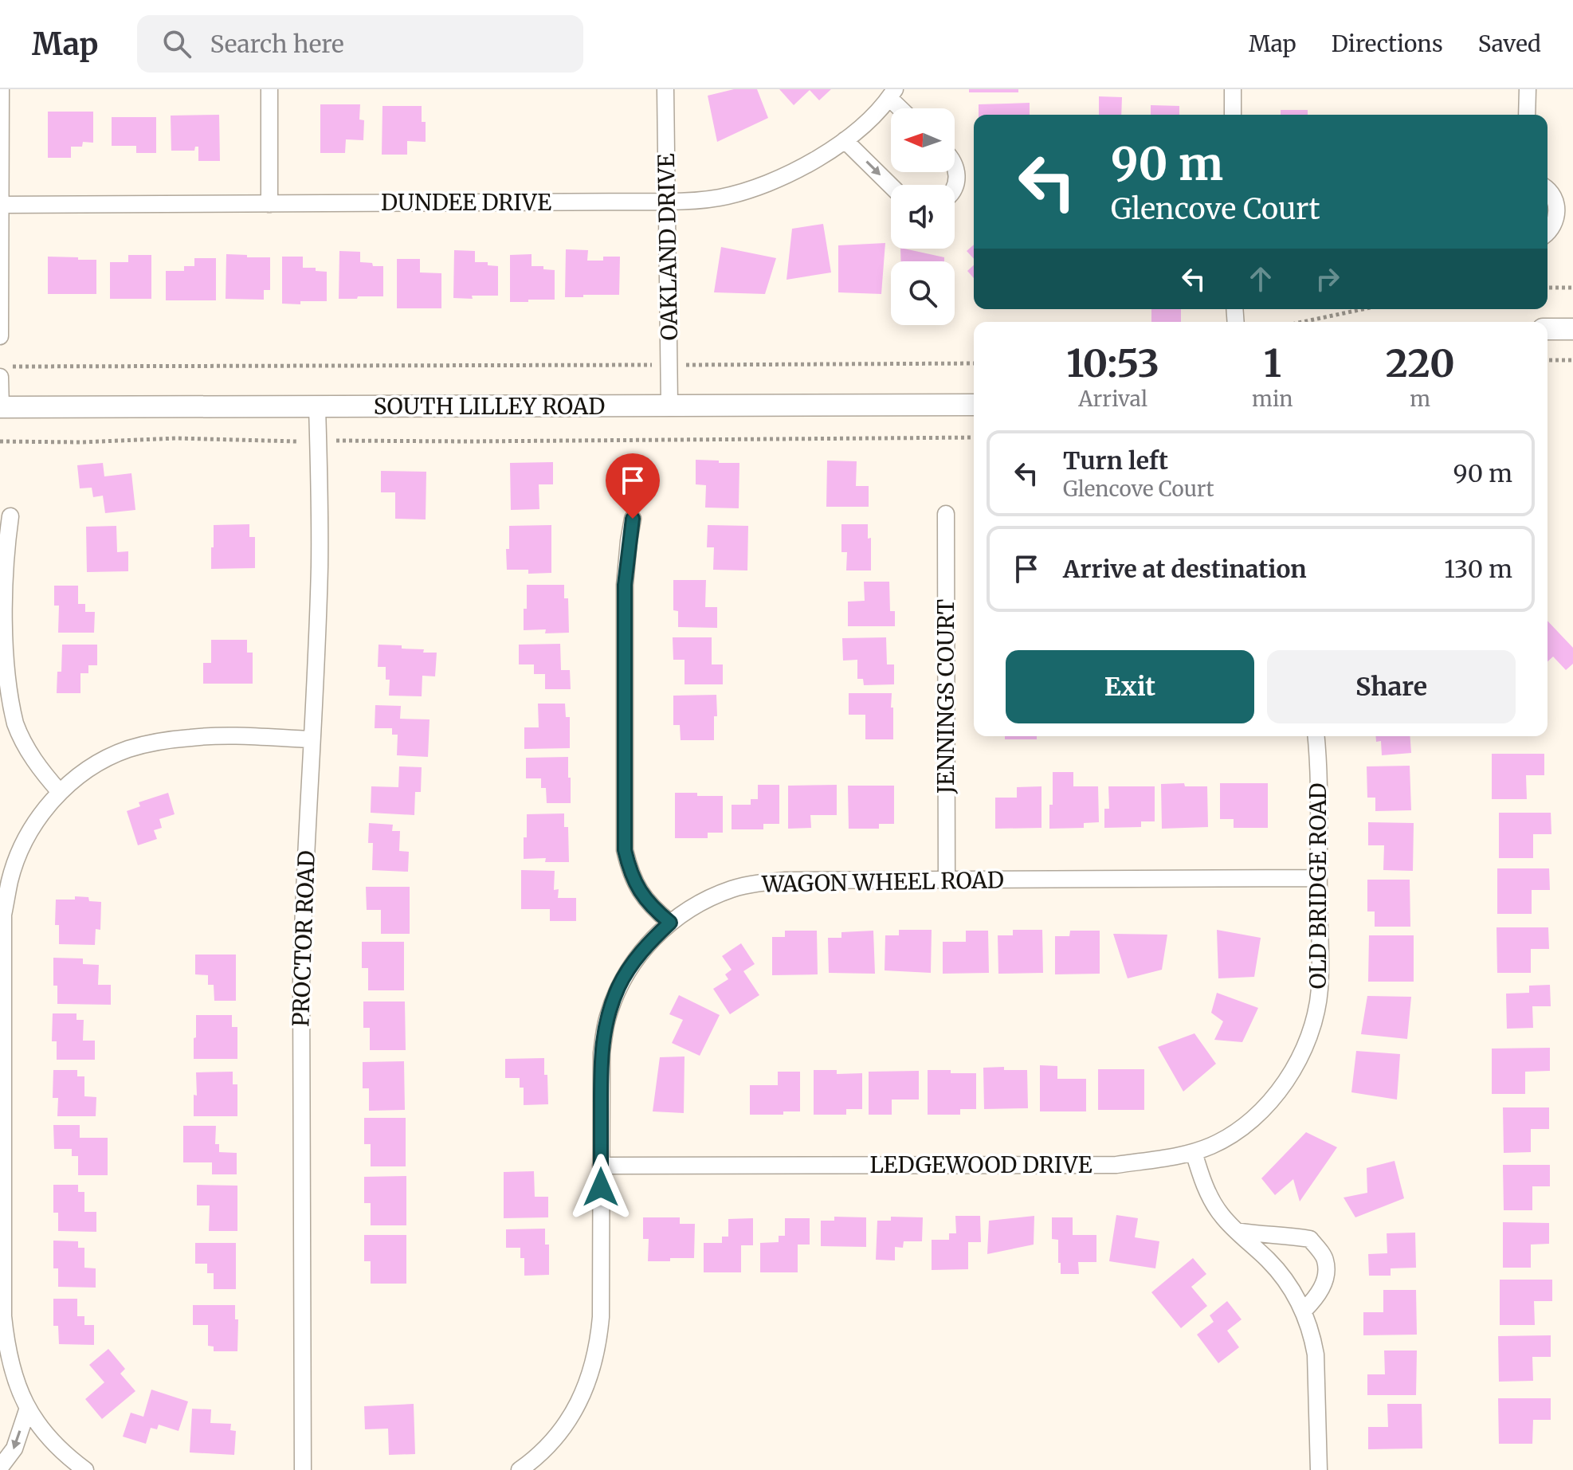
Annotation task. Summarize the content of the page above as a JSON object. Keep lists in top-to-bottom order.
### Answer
{
  "streets": {
    "street": [
      "DUNDEE DRIVE",
      "OAKLAND DRIVE",
      "SOUTH LILLEY ROAD",
      "JENNINGS COURT",
      "WAGON WHEEL ROAD",
      "OLD BRIDGE ROAD",
      "PROCTOR ROAD",
      "LEDGEWOOD DRIVE"
    ]
  },
  "crossings": [
    ["DUNDEE DRIVE", "OAKLAND DRIVE"],
    ["OAKLAND DRIVE", "SOUTH LILLEY ROAD"],
    ["SOUTH LILLEY ROAD", "PROCTOR ROAD"],
    ["JENNINGS COURT", "WAGON WHEEL ROAD"],
    ["WAGON WHEEL ROAD", "OLD BRIDGE ROAD"],
    ["WAGON WHEEL ROAD", "LEDGEWOOD DRIVE"],
    ["OLD BRIDGE ROAD", "LEDGEWOOD DRIVE"]
  ],
  "north": "left",
  "page": {
    "header": "Map",
    "search": "Search here",
    "nav": ["Map", "Directions", "Saved"],
    "turn": ["90 m", "Glencove Court"],
    "eta": [
      "10:53",
      "Arrival",
      "1",
      "min",
      "220",
      "m"
    ],
    "list": [
      {
        "name": "Turn left",
        "note": "Glencove Court",
        "value": "90 m"
      },
      {
        "name": "Arrive at destination",
        "value": "130 m"
      }
    ],
    "buttons": ["Exit", "Share"]
  }
}
